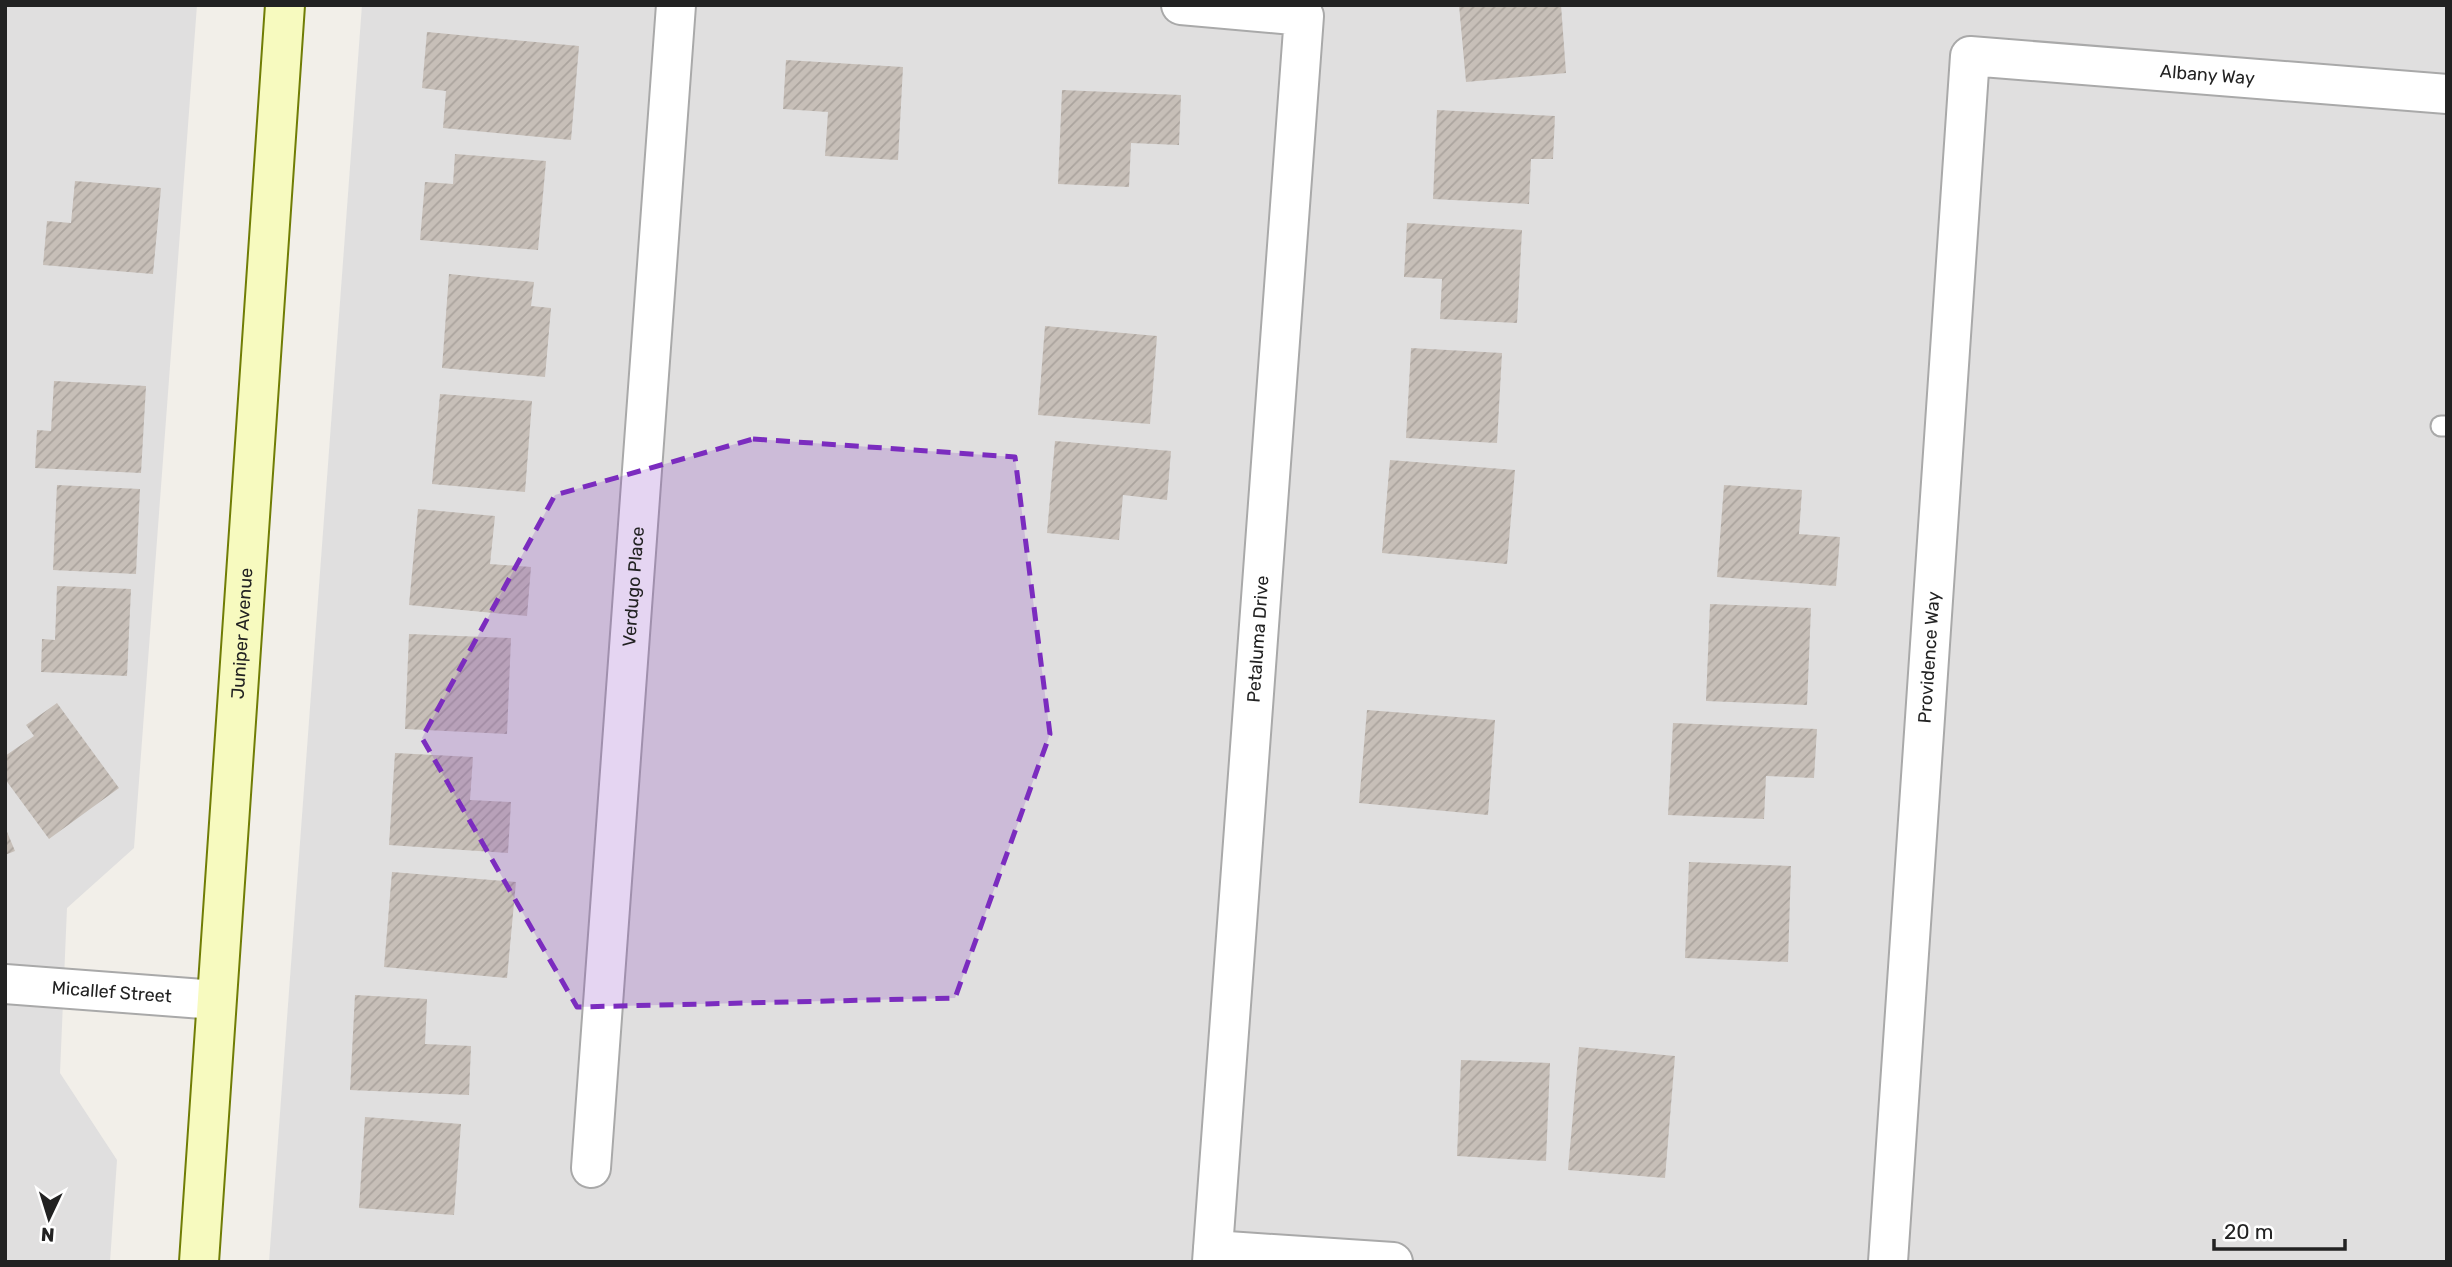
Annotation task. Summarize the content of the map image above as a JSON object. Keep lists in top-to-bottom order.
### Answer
{
  "streets": {
    "street": [
      "Albany Way",
      "Verdugo Place",
      "Juniper Avenue",
      "Petaluma Drive",
      "Providence Way",
      "Micallef Street"
    ]
  },
  "crossings": [
    ["Albany Way", "Providence Way"],
    ["Juniper Avenue", "Micallef Street"]
  ],
  "scale_bar": "20 m",
  "north": "bottom"
}
